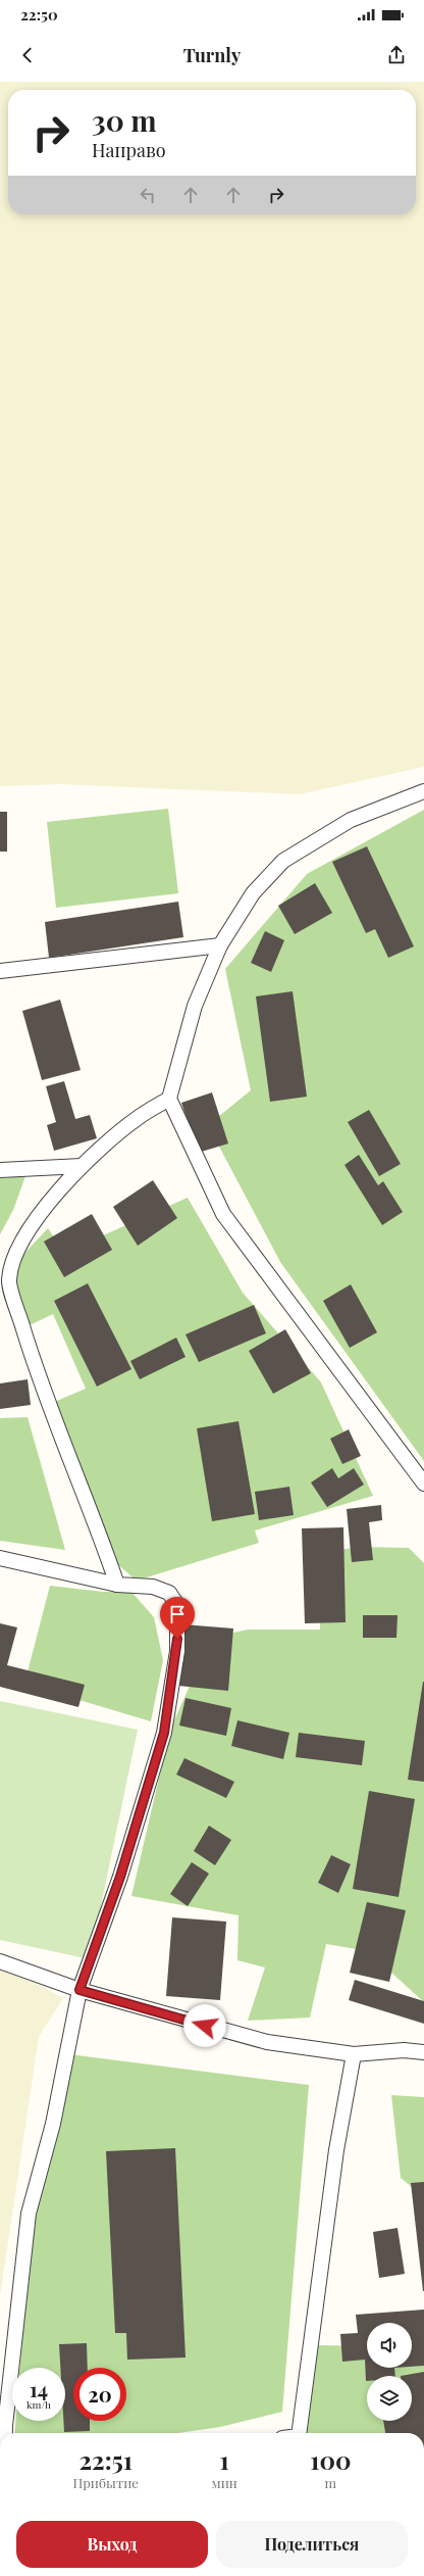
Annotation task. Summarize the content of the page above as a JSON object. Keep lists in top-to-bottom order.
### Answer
{
  "page": {
    "status": "22:50",
    "header": "Turnly",
    "turn": ["30 m", "Направо"],
    "speed": "14 km/h",
    "limit": "20",
    "eta": [
      "22:51",
      "Прибытие",
      "1",
      "мин",
      "100",
      "m"
    ],
    "buttons": ["Выход", "Поделиться"]
  }
}
